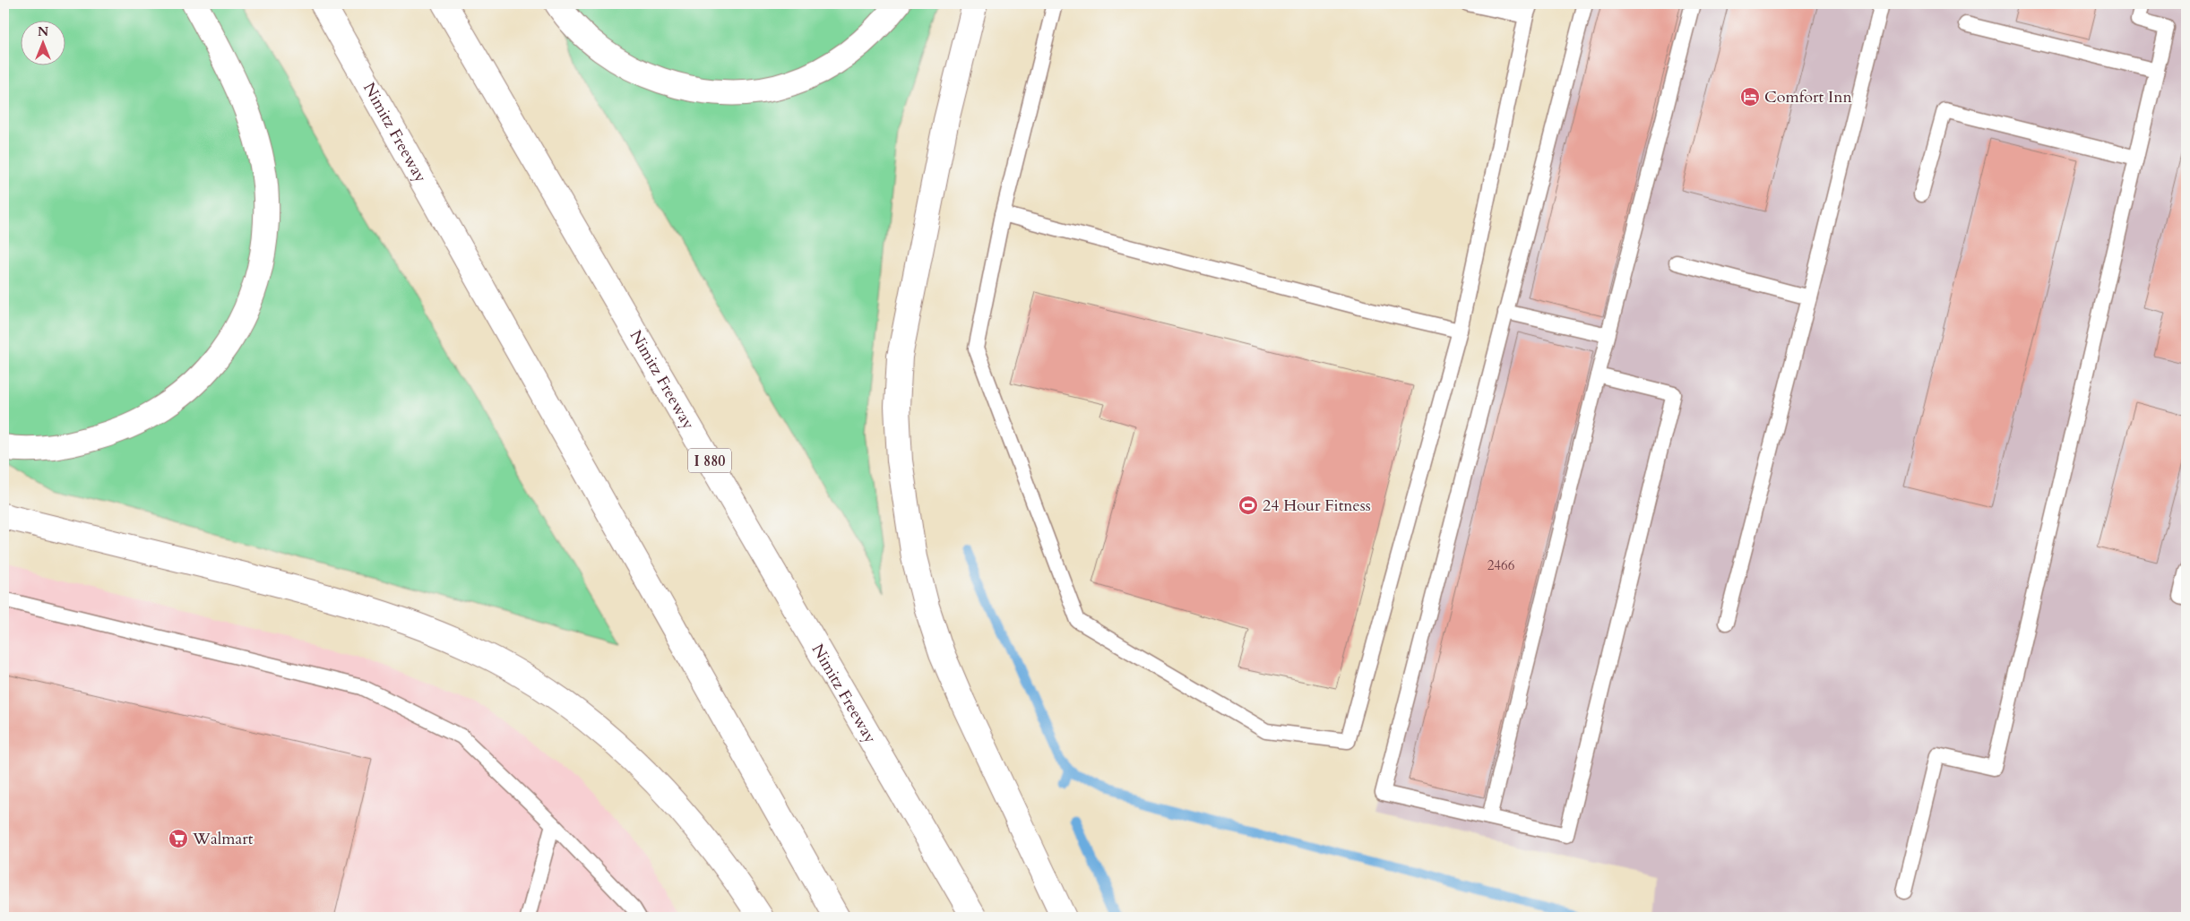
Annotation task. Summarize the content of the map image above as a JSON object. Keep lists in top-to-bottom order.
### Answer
{
  "streets": {
    "highway": ["Nimitz Freeway", "I 880"]
  },
  "places": {
    "hotel": ["Comfort Inn"],
    "sports": ["24 Hour Fitness"],
    "supermarket": ["Walmart"]
  },
  "house_numbers": ["2466"],
  "north": "top"
}
